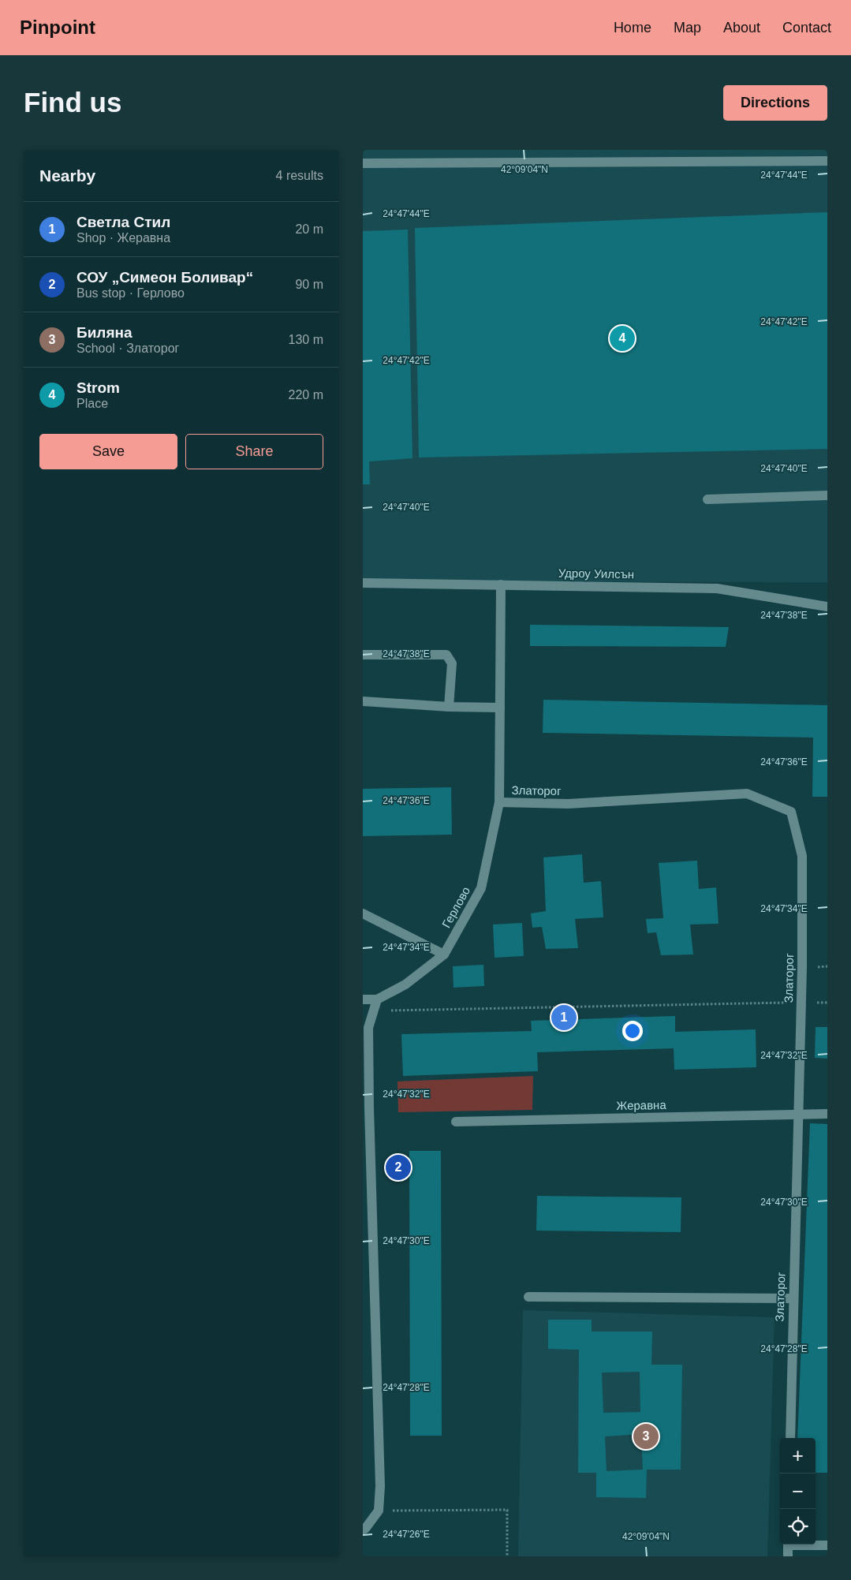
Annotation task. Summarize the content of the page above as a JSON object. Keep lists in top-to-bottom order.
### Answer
{
  "streets": {
    "street": [
      "Удроу Уилсън",
      "Златорог",
      "Герлово",
      "Жеравна"
    ]
  },
  "crossings": [
    ["Удроу Уилсън", "Герлово"],
    ["Златорог", "Герлово"],
    ["Златорог", "Жеравна"]
  ],
  "page": {
    "header": "Pinpoint",
    "nav": [
      "Home",
      "Map",
      "About",
      "Contact"
    ],
    "buttons": [
      "Directions",
      ["Save", "Share"]
    ],
    "title": "Find us",
    "heading": ["Nearby", "4 results"],
    "list": [
      {
        "mark": "1",
        "name": "Светла Стил",
        "note": "Shop · Жеравна",
        "value": "20 m"
      },
      {
        "mark": "2",
        "name": "СОУ „Симеон Боливар“",
        "note": "Bus stop · Герлово",
        "value": "90 m"
      },
      {
        "mark": "3",
        "name": "Биляна",
        "note": "School · Златорог",
        "value": "130 m"
      },
      {
        "mark": "4",
        "name": "Strom",
        "note": "Place",
        "value": "220 m"
      }
    ],
    "pins": [
      "4",
      "1",
      "2",
      "3"
    ],
    "map_buttons": ["+", "−"]
  },
  "coordinates": [
    "42°09'04\"N",
    "24°47'44\"E",
    "24°47'42\"E",
    "24°47'40\"E",
    "24°47'38\"E",
    "24°47'36\"E",
    "24°47'34\"E",
    "24°47'32\"E",
    "24°47'30\"E",
    "24°47'28\"E",
    "24°47'26\"E"
  ]
}
